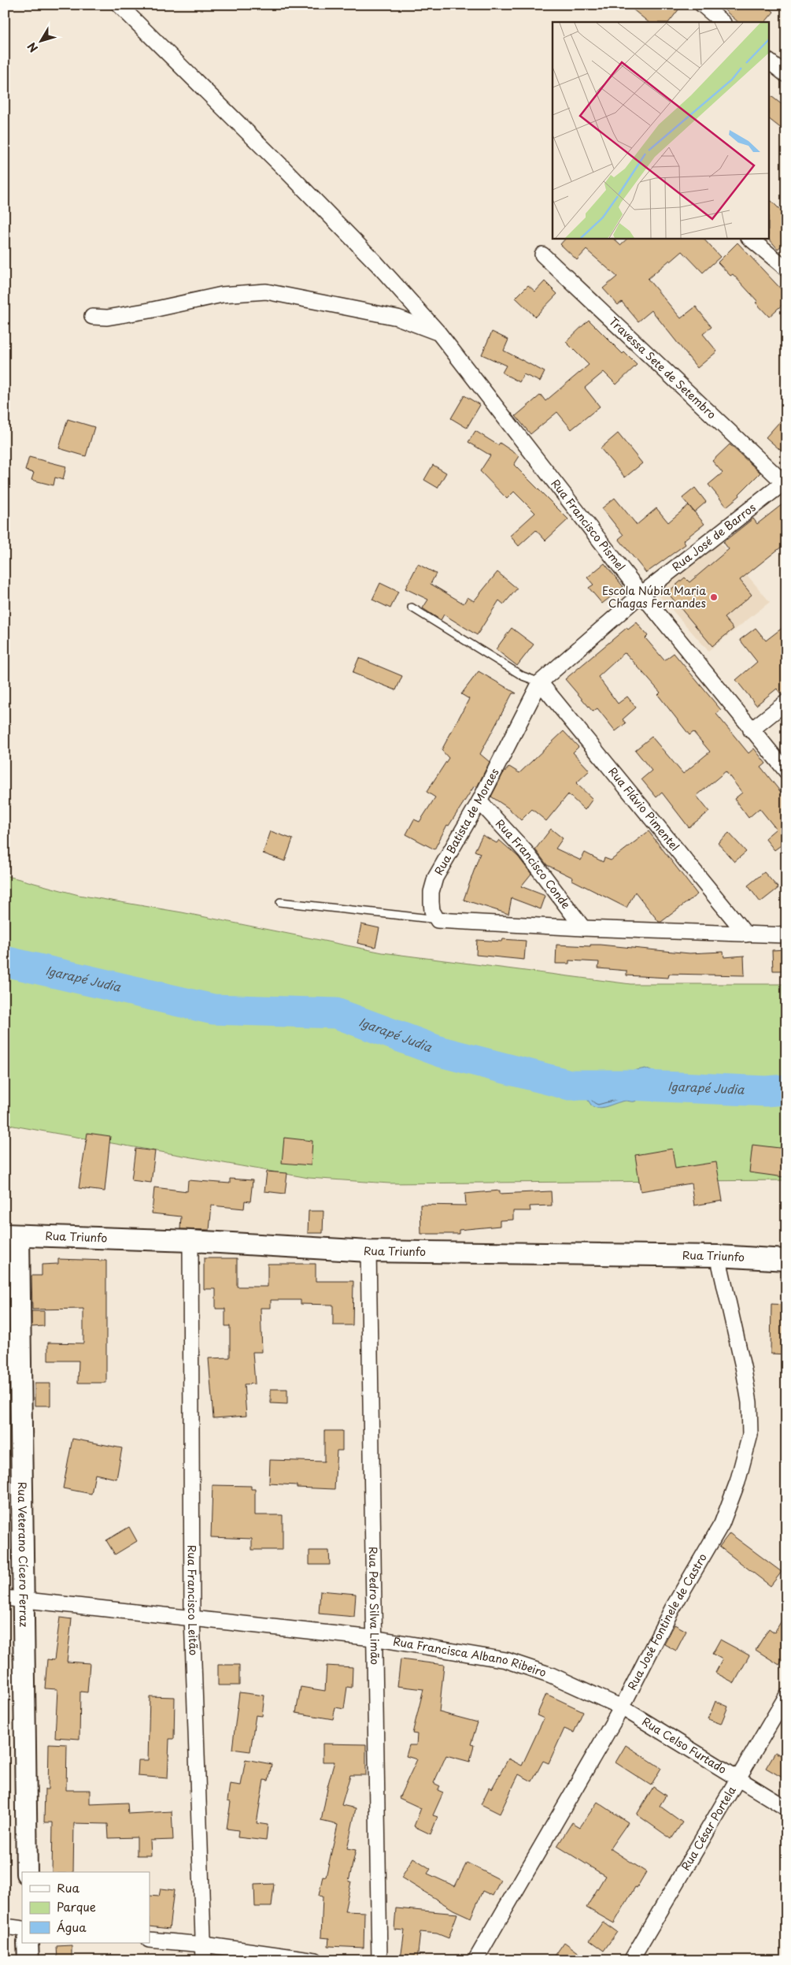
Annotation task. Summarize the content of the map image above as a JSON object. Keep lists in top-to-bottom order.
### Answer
{
  "streets": {
    "street": [
      "Travessa Sete de Setembro",
      "Rua Francisco Pismel",
      "Rua José de Barros",
      "Rua Flávio Pimentel",
      "Rua Batista de Moraes",
      "Rua Francisco Conde",
      "Rua Triunfo",
      "Rua Veterano Cícero Ferraz",
      "Rua Francisco Leitão",
      "Rua Pedro Silva Limão",
      "Rua José Fontinele de Castro",
      "Rua Francisca Albano Ribeiro",
      "Rua Celso Furtado",
      "Rua César Portela"
    ]
  },
  "crossings": [
    ["Travessa Sete de Setembro", "Rua José de Barros"],
    ["Rua Francisco Pismel", "Rua José de Barros"],
    ["Rua Francisco Pismel", "Rua Batista de Moraes"],
    ["Rua José de Barros", "Rua Batista de Moraes"],
    ["Rua Flávio Pimentel", "Rua Batista de Moraes"],
    ["Rua Batista de Moraes", "Rua Francisco Conde"],
    ["Rua Triunfo", "Rua Veterano Cícero Ferraz"],
    ["Rua Triunfo", "Rua Francisco Leitão"],
    ["Rua Triunfo", "Rua Pedro Silva Limão"],
    ["Rua Triunfo", "Rua José Fontinele de Castro"],
    ["Rua Veterano Cícero Ferraz", "Rua Francisca Albano Ribeiro"],
    ["Rua Francisco Leitão", "Rua Francisca Albano Ribeiro"],
    ["Rua Pedro Silva Limão", "Rua Francisca Albano Ribeiro"],
    ["Rua José Fontinele de Castro", "Rua Francisca Albano Ribeiro"],
    ["Rua José Fontinele de Castro", "Rua Celso Furtado"],
    ["Rua Francisca Albano Ribeiro", "Rua Celso Furtado"],
    ["Rua Celso Furtado", "Rua César Portela"]
  ],
  "water": ["Igarapé Judia"],
  "places": ["Escola Núbia Maria Chagas Fernandes"],
  "legend": ["Rua", "Parque", "Água"],
  "north": "bottom left"
}
